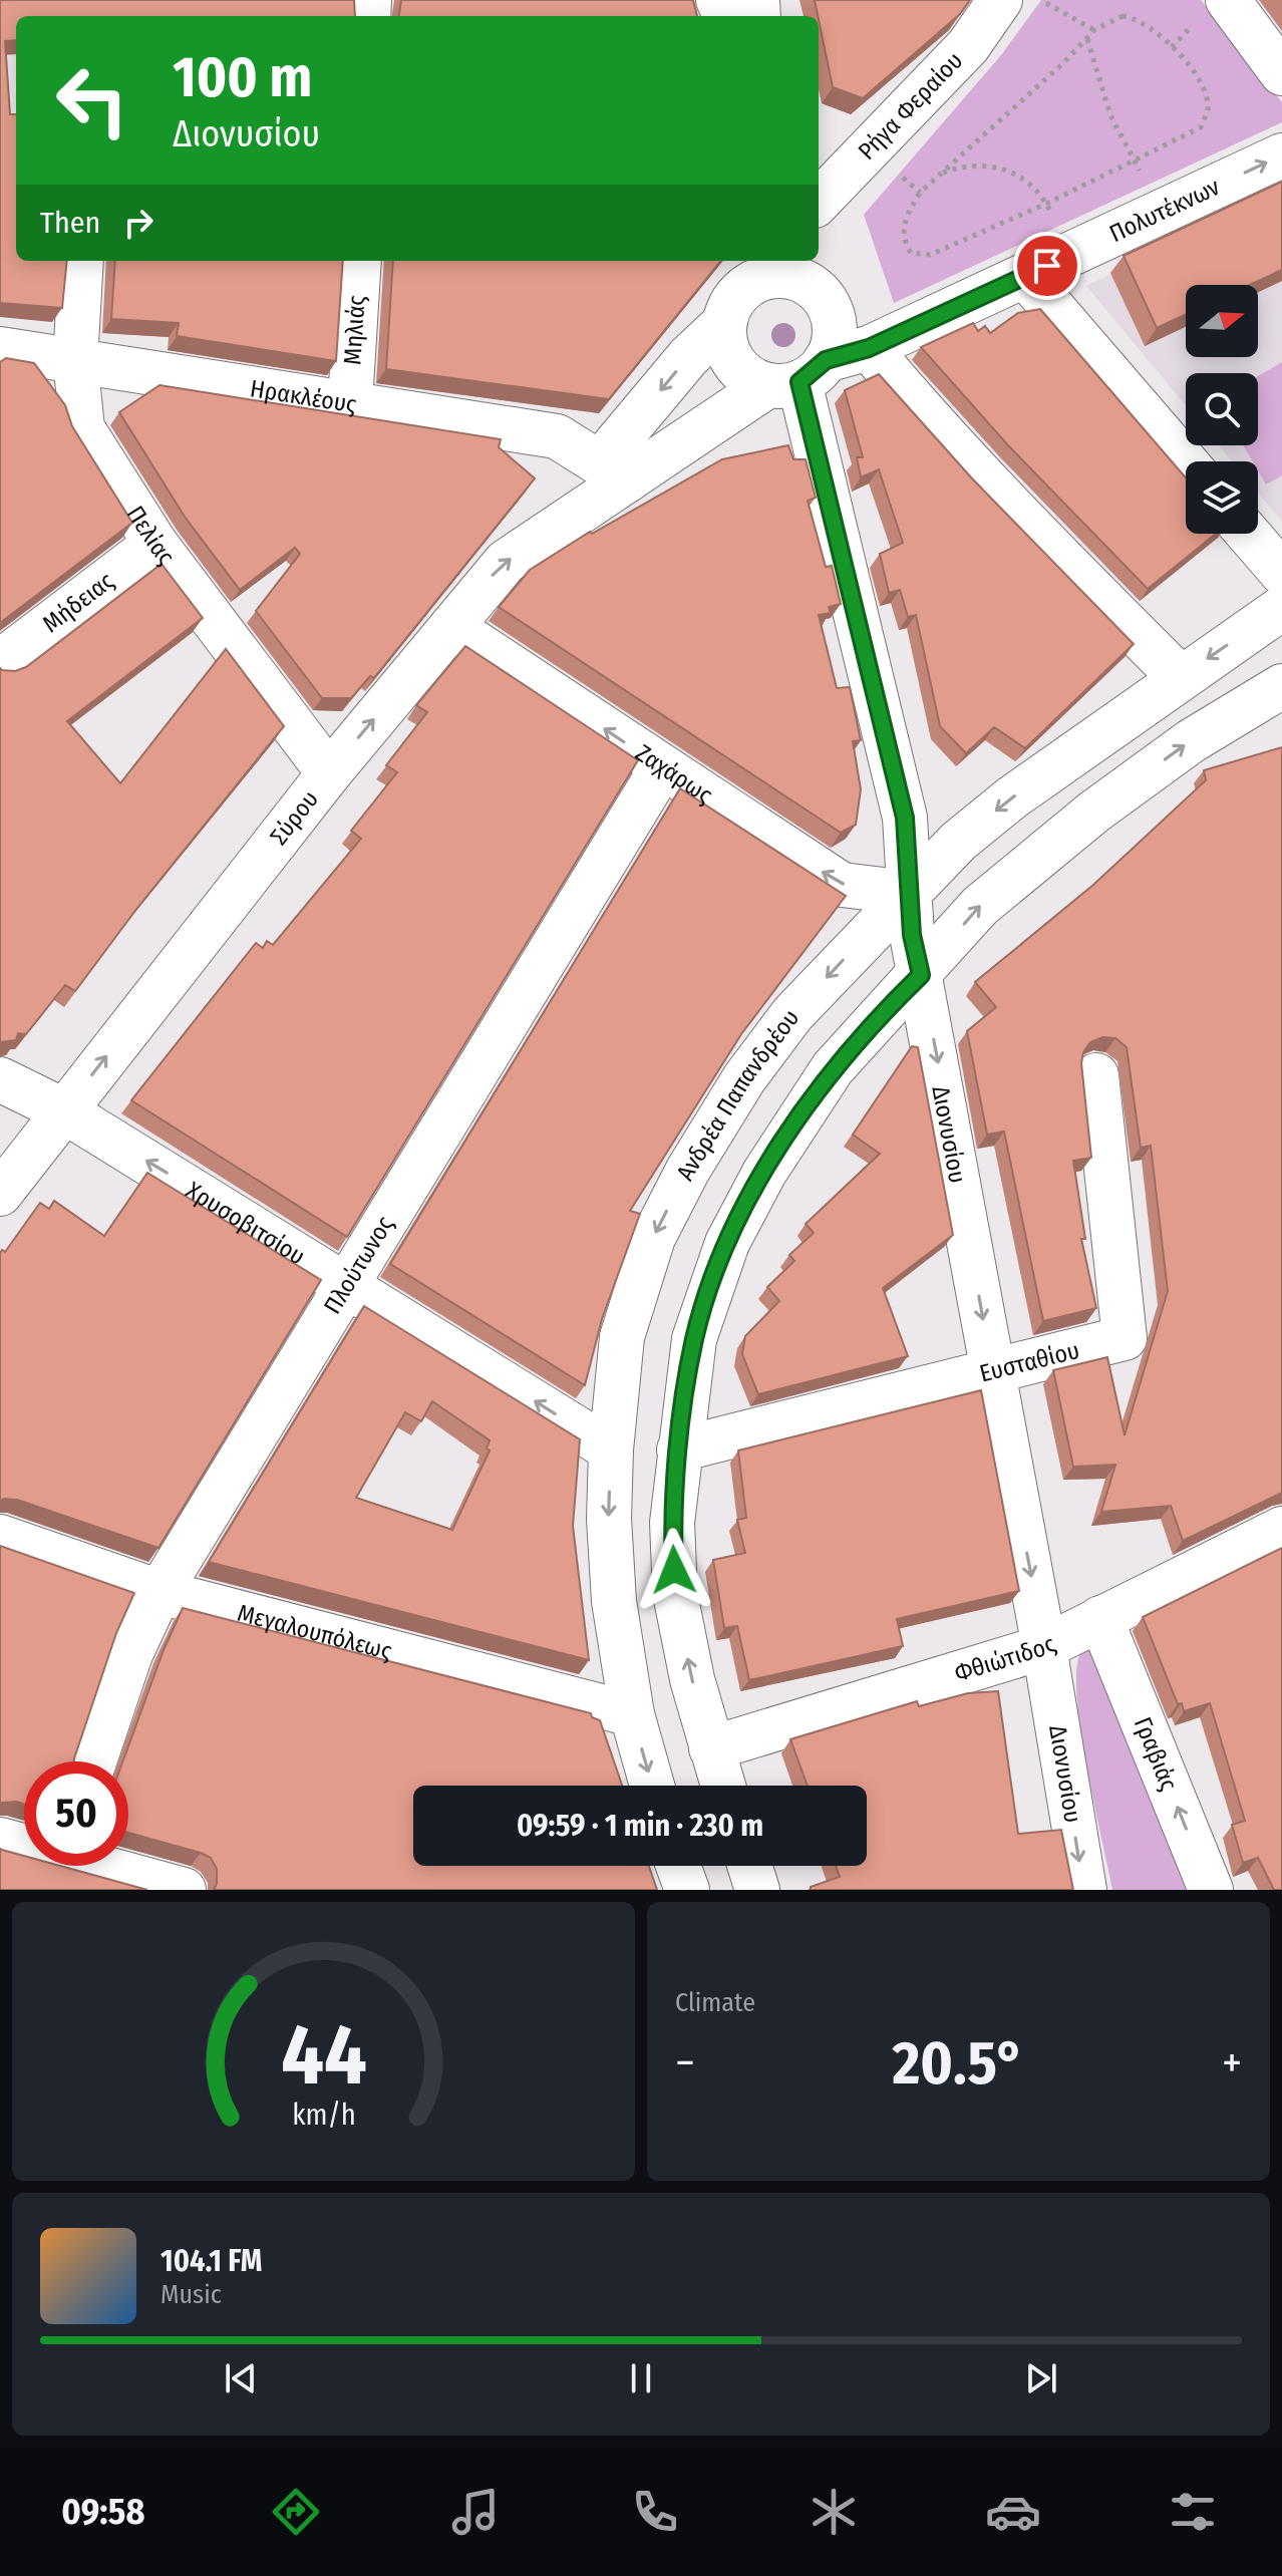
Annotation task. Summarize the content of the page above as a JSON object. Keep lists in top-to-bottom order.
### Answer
{
  "streets": {
    "street": [
      "Ρήγα Φεραίου",
      "Πολυτέκνων",
      "Μηλιάς",
      "Ηρακλέους",
      "Πελίας",
      "Μήδειας",
      "Ζαχάρως",
      "Σύρου",
      "Ανδρέα Παπανδρέου",
      "Διονυσίου",
      "Χρυσοβιτσίου",
      "Πλούτωνος",
      "Ευσταθίου",
      "Μεγαλουπόλεως",
      "Φθιώτιδος",
      "Γραβιάς"
    ]
  },
  "crossings": [
    ["Πολυτέκνων", "Σύρου"],
    ["Πολυτέκνων", "Διονυσίου"],
    ["Μηλιάς", "Ηρακλέους"],
    ["Ηρακλέους", "Πελίας"],
    ["Ηρακλέους", "Σύρου"],
    ["Πελίας", "Μήδειας"],
    ["Πελίας", "Σύρου"],
    ["Ζαχάρως", "Σύρου"],
    ["Ζαχάρως", "Ανδρέα Παπανδρέου"],
    ["Ζαχάρως", "Διονυσίου"],
    ["Ζαχάρως", "Πλούτωνος"],
    ["Σύρου", "Διονυσίου"],
    ["Σύρου", "Χρυσοβιτσίου"],
    ["Ανδρέα Παπανδρέου", "Διονυσίου"],
    ["Ανδρέα Παπανδρέου", "Χρυσοβιτσίου"],
    ["Ανδρέα Παπανδρέου", "Μεγαλουπόλεως"],
    ["Διονυσίου", "Ευσταθίου"],
    ["Διονυσίου", "Φθιώτιδος"],
    ["Χρυσοβιτσίου", "Πλούτωνος"],
    ["Πλούτωνος", "Μεγαλουπόλεως"],
    ["Φθιώτιδος", "Γραβιάς"]
  ],
  "one_way": [
    "Πολυτέκνων",
    "Ζαχάρως",
    "Χρυσοβιτσίου",
    "Γραβιάς"
  ],
  "north": "right",
  "page": {
    "turn": ["100 m", "Διονυσίου"],
    "then": "Then",
    "limit": "50",
    "trip": "09:59 · 1 min · 230 m",
    "tile": "Climate",
    "heat": ["−", "20.5°", "+"],
    "song": ["104.1 FM", "Music"],
    "tabs": "09:58",
    "gauge": ["44", "km/h"]
  }
}
